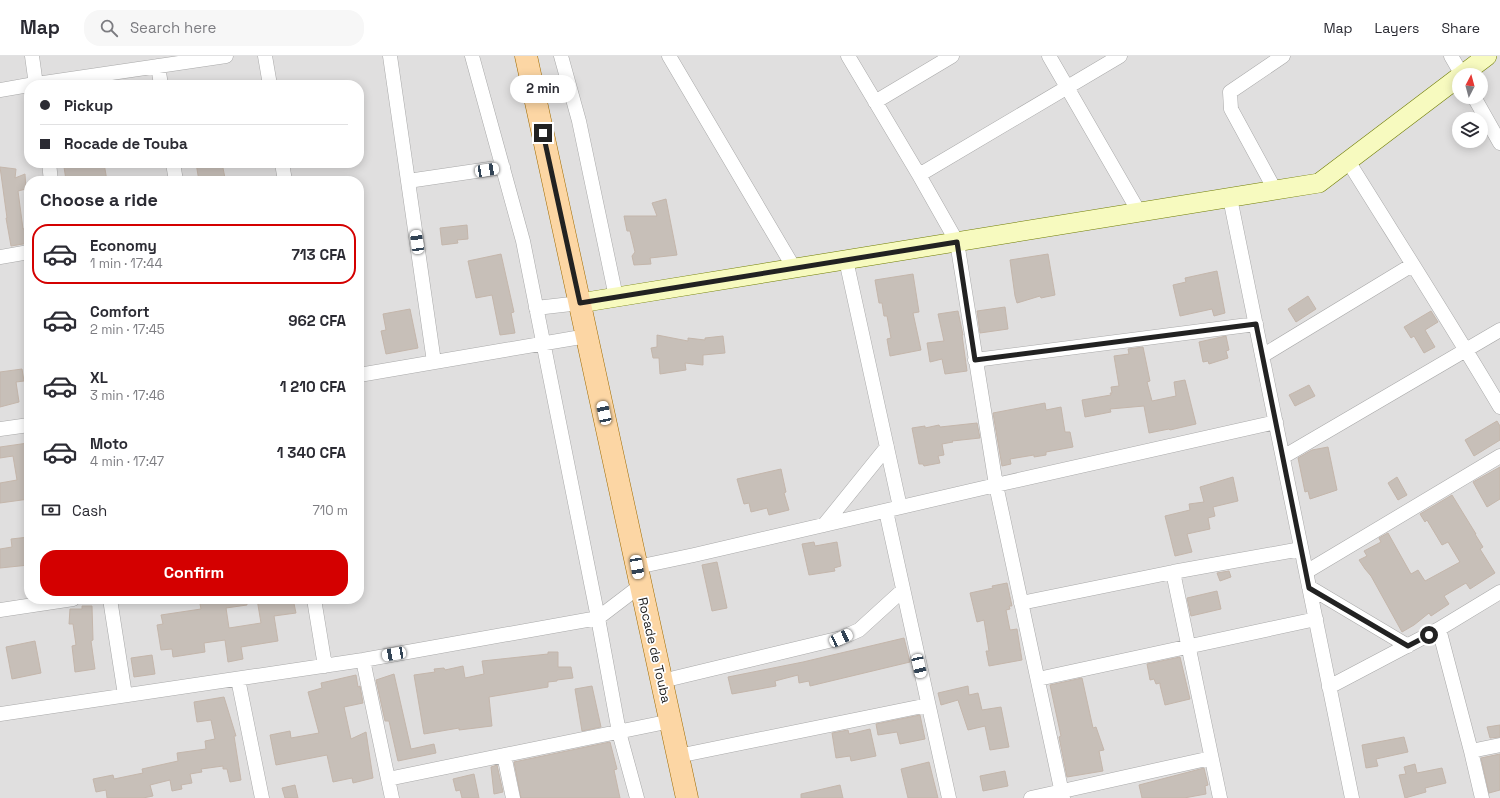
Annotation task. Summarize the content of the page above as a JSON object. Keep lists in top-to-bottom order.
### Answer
{
  "streets": {
    "main road": ["Rocade de Touba"]
  },
  "north": "top",
  "page": {
    "header": "Map",
    "search": "Search here",
    "nav": ["Map", "Layers", "Share"],
    "bubble": "2 min",
    "banner": ["Pickup", "Rocade de Touba"],
    "heading": "Choose a ride",
    "list": [
      {
        "name": "Economy",
        "note": "1 min · 17:44",
        "value": "713 CFA"
      },
      {
        "name": "Comfort",
        "note": "2 min · 17:45",
        "value": "962 CFA"
      },
      {
        "name": "XL",
        "note": "3 min · 17:46",
        "value": "1 210 CFA"
      },
      {
        "name": "Moto",
        "note": "4 min · 17:47",
        "value": "1 340 CFA"
      }
    ],
    "pay": ["Cash", "710 m"],
    "buttons": "Confirm"
  }
}
